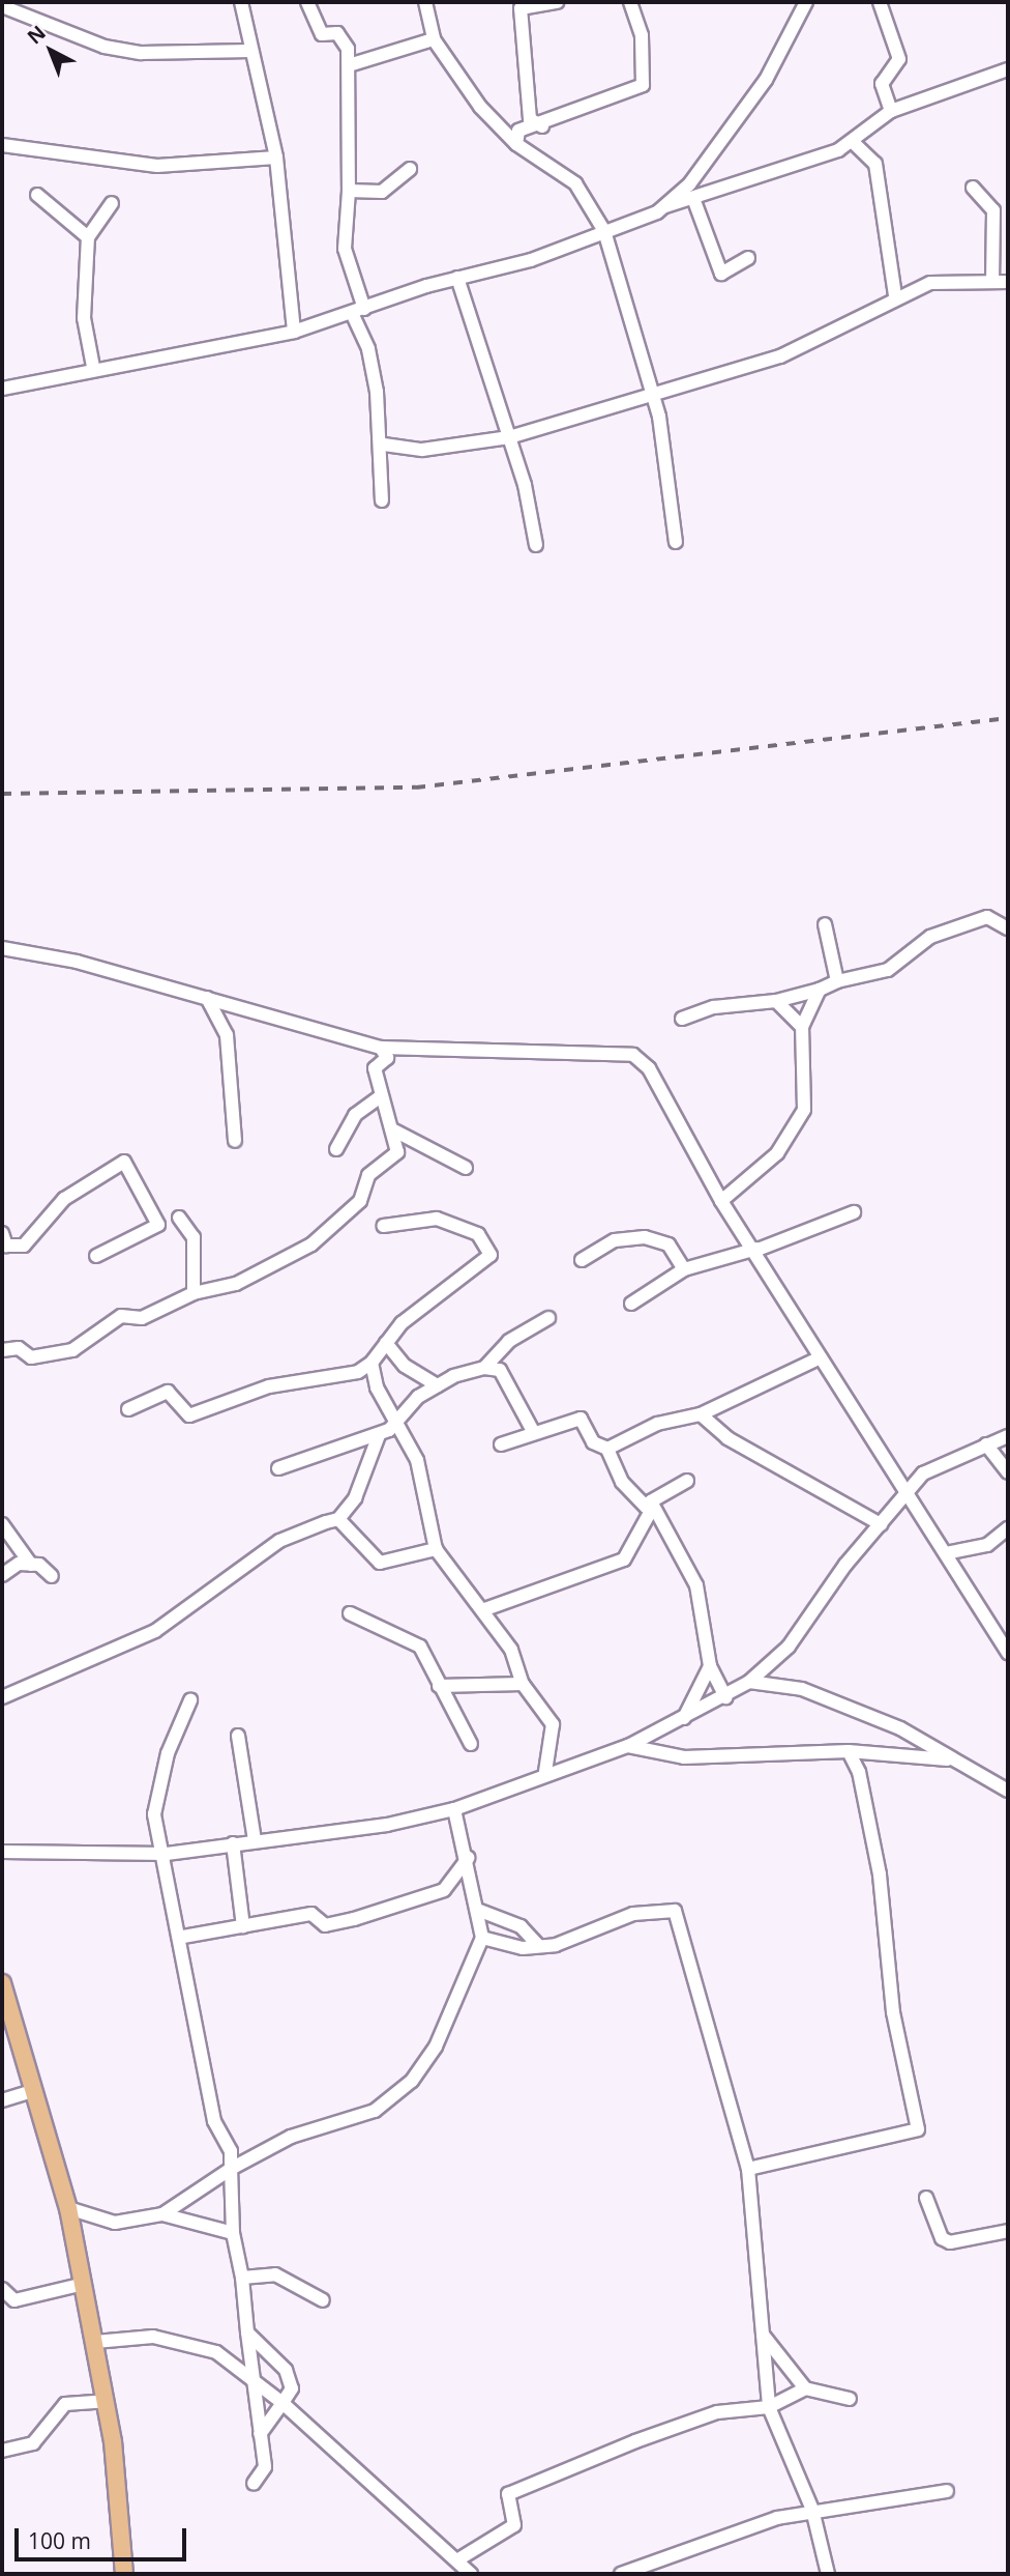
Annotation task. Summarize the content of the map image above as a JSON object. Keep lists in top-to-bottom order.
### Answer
{
  "scale_bar": "100 m",
  "north": "top left"
}
